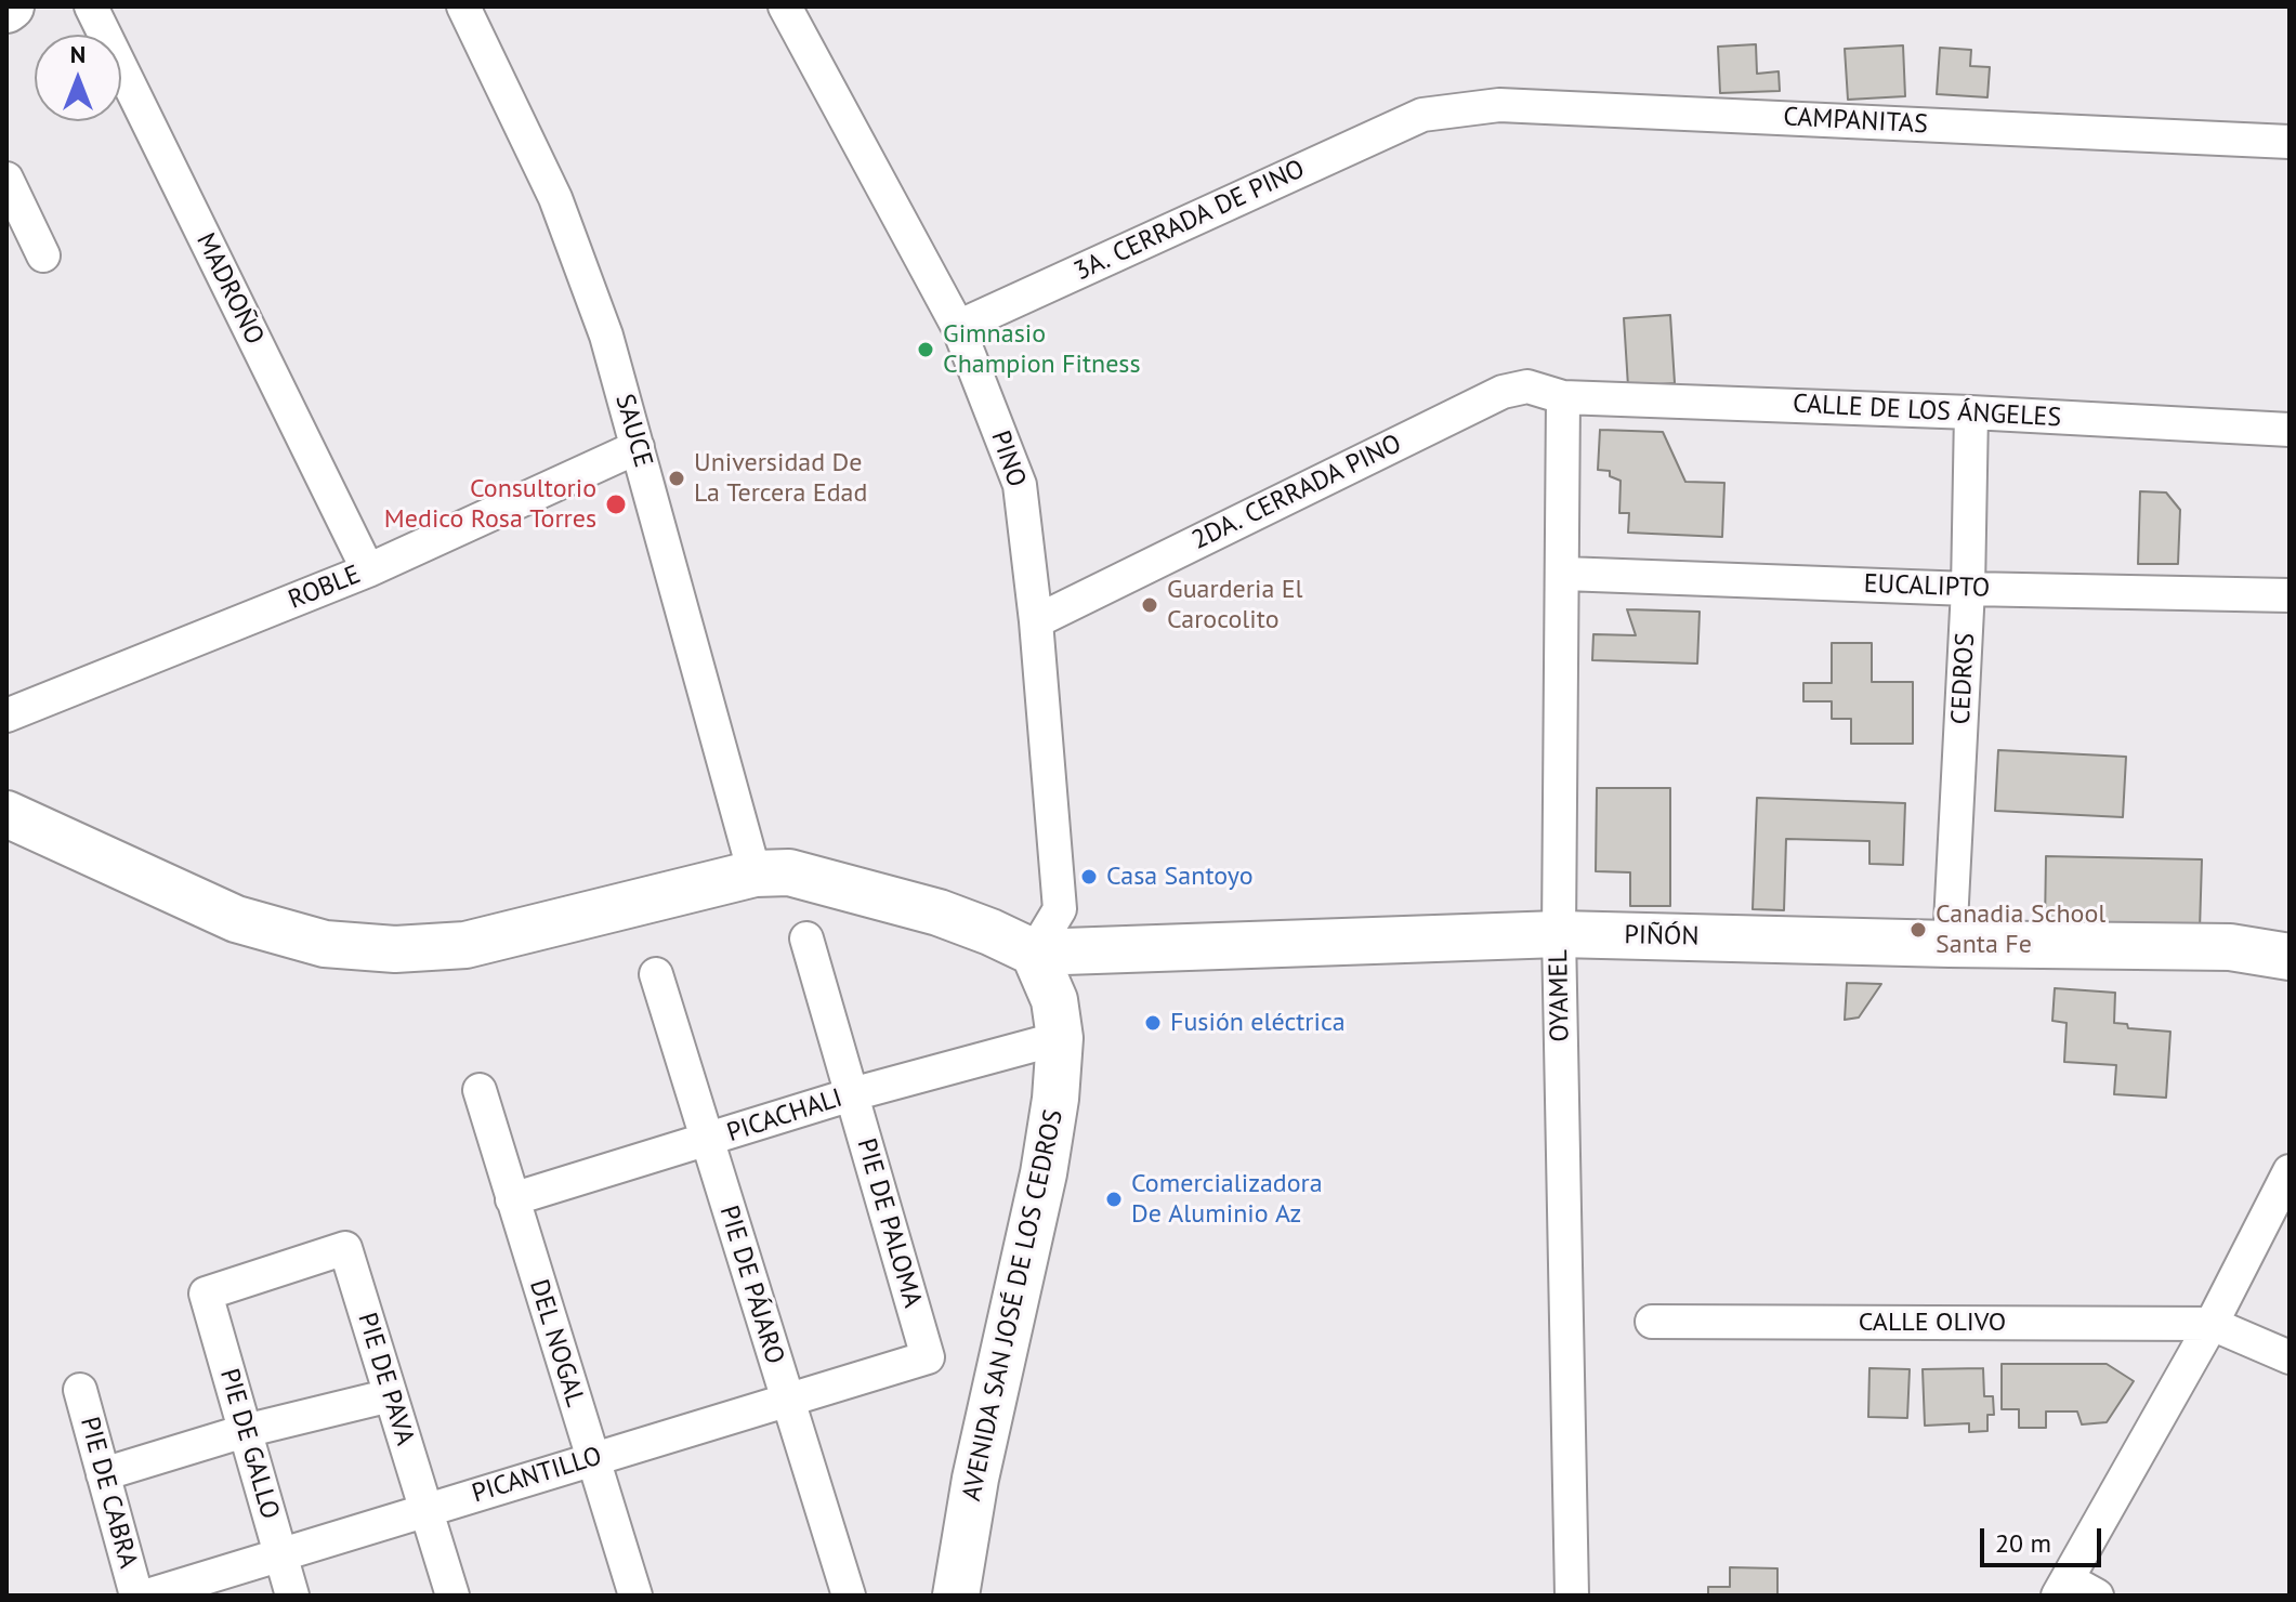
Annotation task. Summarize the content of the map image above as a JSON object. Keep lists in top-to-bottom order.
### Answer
{
  "streets": {
    "street": [
      "CAMPANITAS",
      "3A. CERRADA DE PINO",
      "MADROÑO",
      "CALLE DE LOS ÁNGELES",
      "SAUCE",
      "PINO",
      "2DA. CERRADA PINO",
      "EUCALIPTO",
      "ROBLE",
      "CEDROS",
      "PIÑÓN",
      "OYAMEL",
      "PICACHALI",
      "PIE DE PALOMA",
      "PIE DE PÁJARO",
      "AVENIDA SAN JOSÉ DE LOS CEDROS",
      "CALLE OLIVO",
      "DEL NOGAL",
      "PIE DE PAVA",
      "PIE DE GALLO",
      "PICANTILLO",
      "PIE DE CABRA"
    ]
  },
  "crossings": [
    ["CAMPANITAS", "3A. CERRADA DE PINO"],
    ["3A. CERRADA DE PINO", "PINO"],
    ["MADROÑO", "ROBLE"],
    ["CALLE DE LOS ÁNGELES", "2DA. CERRADA PINO"],
    ["CALLE DE LOS ÁNGELES", "CEDROS"],
    ["CALLE DE LOS ÁNGELES", "OYAMEL"],
    ["SAUCE", "ROBLE"],
    ["PINO", "2DA. CERRADA PINO"],
    ["PINO", "PIÑÓN"],
    ["PINO", "AVENIDA SAN JOSÉ DE LOS CEDROS"],
    ["2DA. CERRADA PINO", "OYAMEL"],
    ["EUCALIPTO", "CEDROS"],
    ["EUCALIPTO", "OYAMEL"],
    ["CEDROS", "PIÑÓN"],
    ["PIÑÓN", "OYAMEL"],
    ["PIÑÓN", "AVENIDA SAN JOSÉ DE LOS CEDROS"],
    ["PICACHALI", "PIE DE PALOMA"],
    ["PICACHALI", "PIE DE PÁJARO"],
    ["PICACHALI", "AVENIDA SAN JOSÉ DE LOS CEDROS"],
    ["PICACHALI", "DEL NOGAL"],
    ["PIE DE PALOMA", "PICANTILLO"],
    ["PIE DE PÁJARO", "PICANTILLO"],
    ["DEL NOGAL", "PICANTILLO"],
    ["PIE DE PAVA", "PIE DE GALLO"],
    ["PIE DE PAVA", "PICANTILLO"],
    ["PIE DE GALLO", "PICANTILLO"]
  ],
  "places": [
    "Gimnasio Champion Fitness",
    "Universidad De La Tercera Edad",
    "Consultorio Medico Rosa Torres",
    "Guarderia El Carocolito",
    "Casa Santoyo",
    "Canadia School Santa Fe",
    "Fusión eléctrica",
    "Comercializadora De Aluminio Az"
  ],
  "scale_bar": "20 m",
  "north": "top"
}
